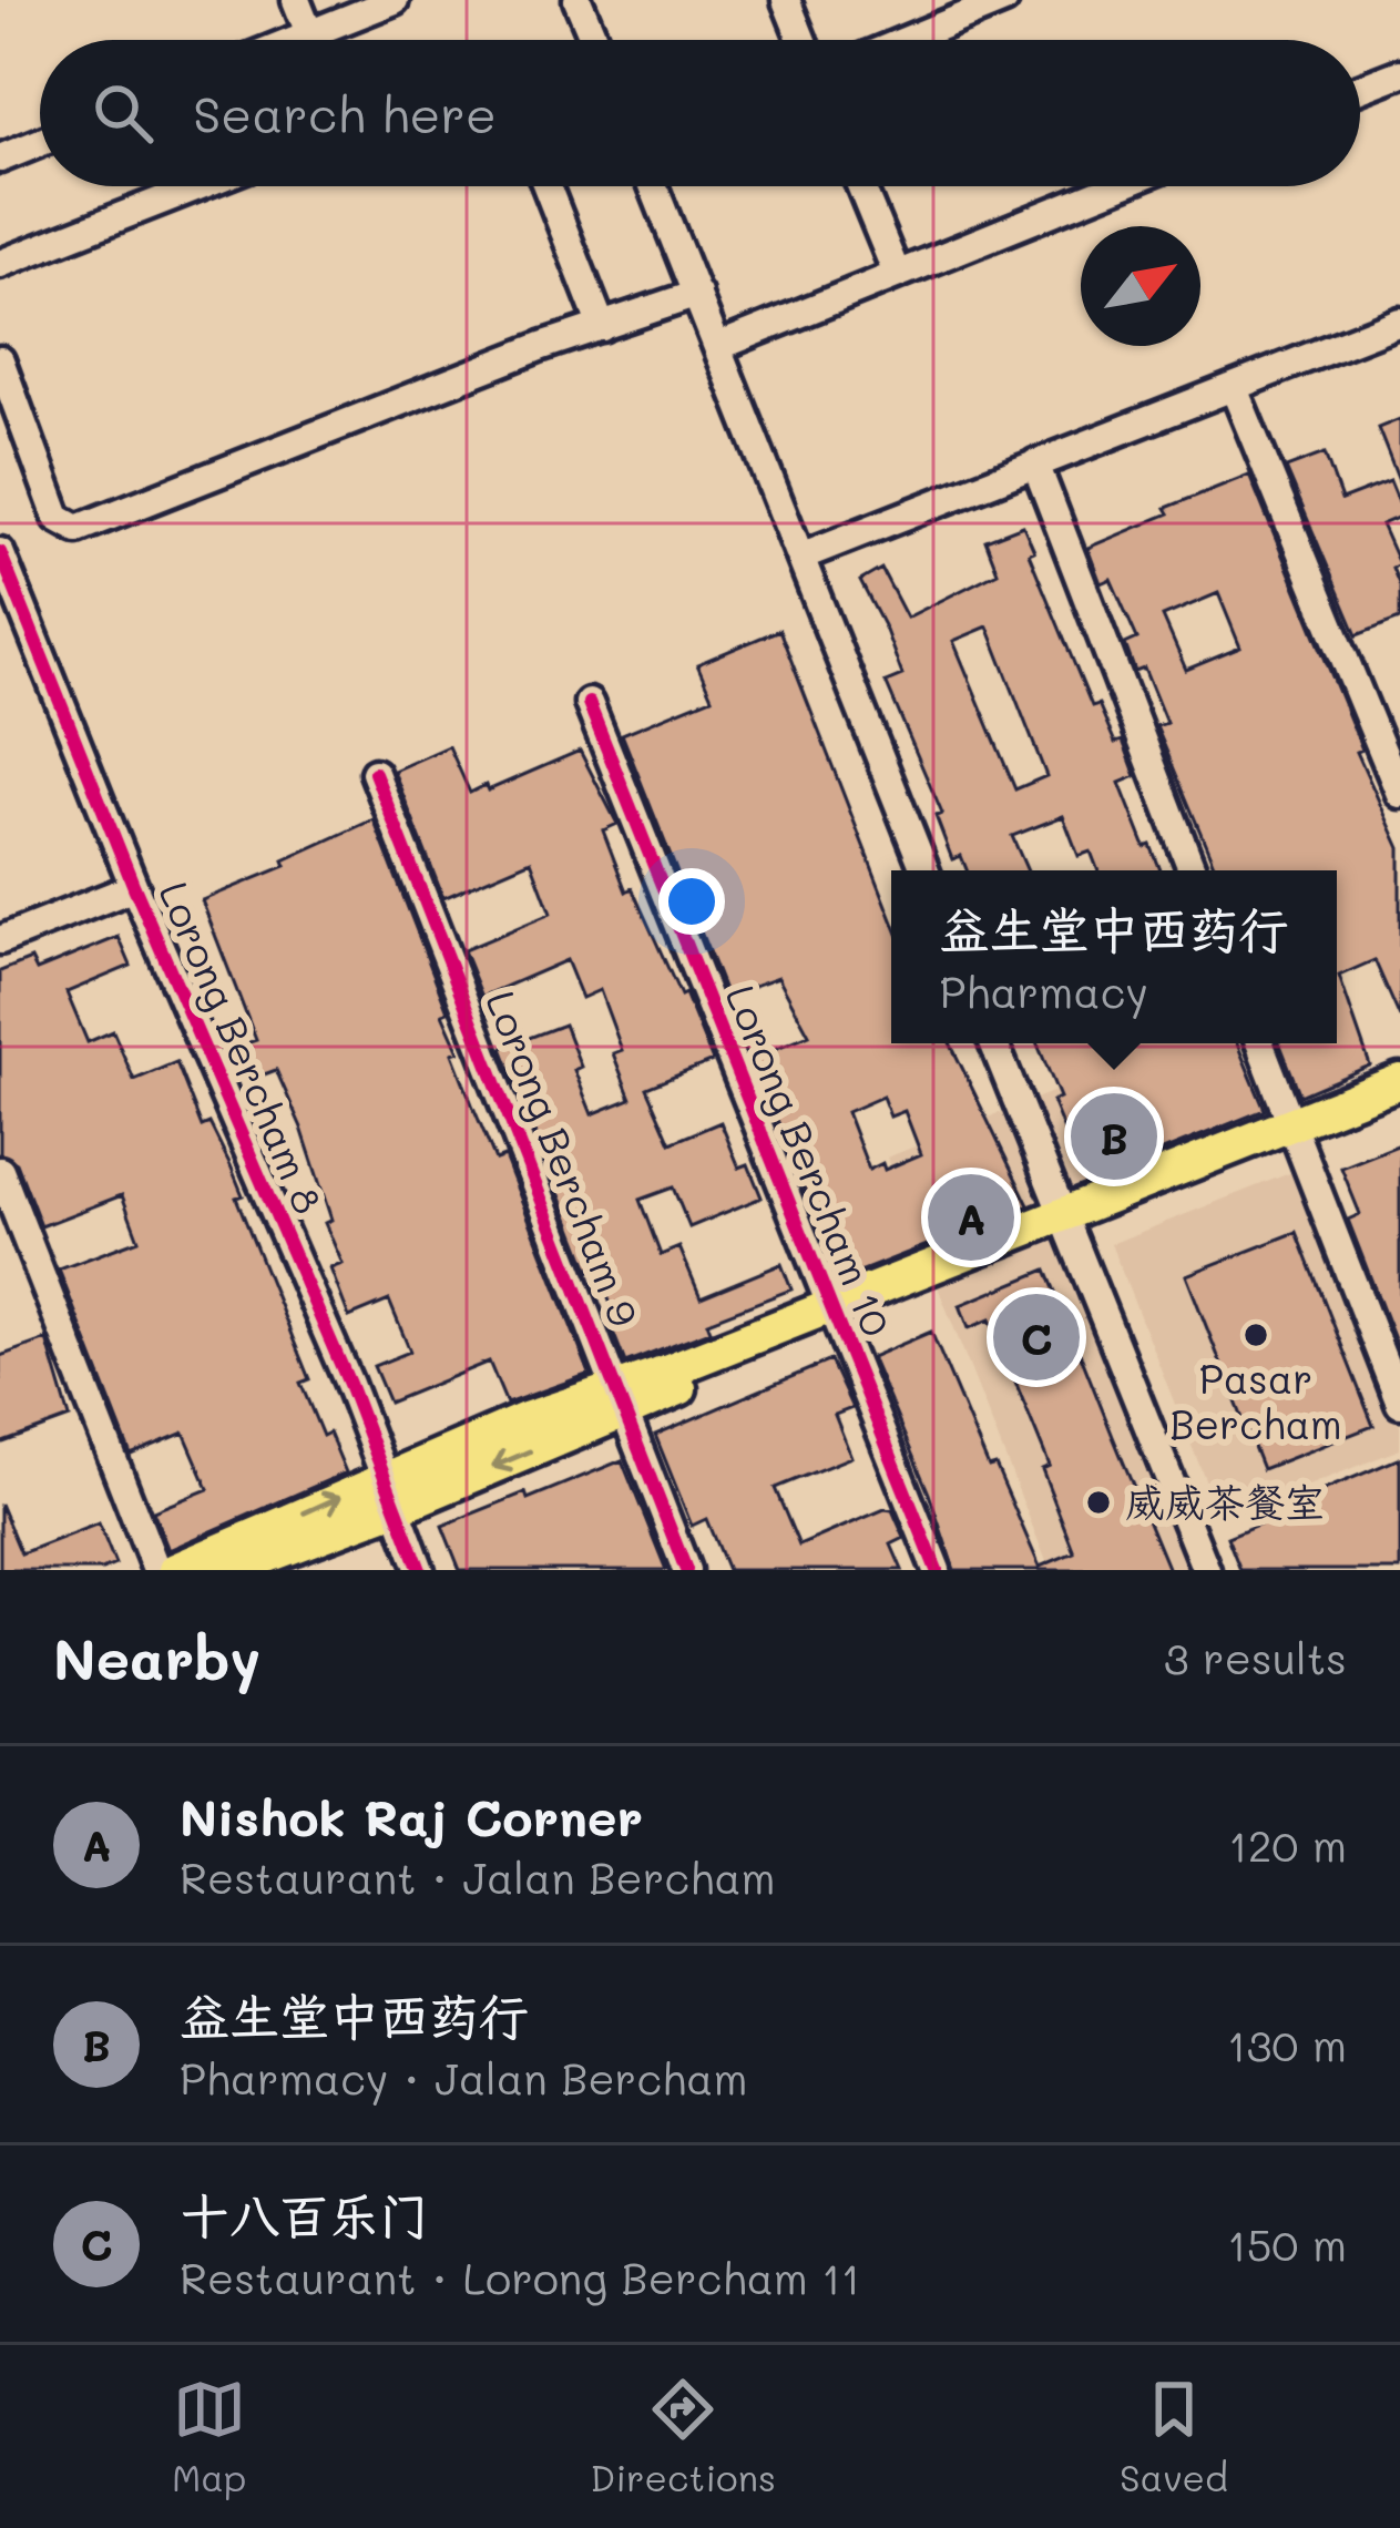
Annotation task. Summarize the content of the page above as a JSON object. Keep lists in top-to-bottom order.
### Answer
{
  "streets": {
    "street": ["Lorong Bercham 8", "Lorong Bercham 9", "Lorong Bercham 10"]
  },
  "places": ["Pasar Bercham", "威威茶餐室"],
  "north": "top right",
  "page": {
    "search": "Search here",
    "popup": ["益生堂中西药行", "Pharmacy"],
    "pins": ["B", "A", "C"],
    "heading": ["Nearby", "3 results"],
    "list": [
      {
        "mark": "A",
        "name": "Nishok Raj Corner",
        "note": "Restaurant · Jalan Bercham",
        "value": "120 m"
      },
      {
        "mark": "B",
        "name": "益生堂中西药行",
        "note": "Pharmacy · Jalan Bercham",
        "value": "130 m"
      },
      {
        "mark": "C",
        "name": "十八百乐门",
        "note": "Restaurant · Lorong Bercham 11",
        "value": "150 m"
      }
    ],
    "nav": ["Map", "Directions", "Saved"]
  }
}
